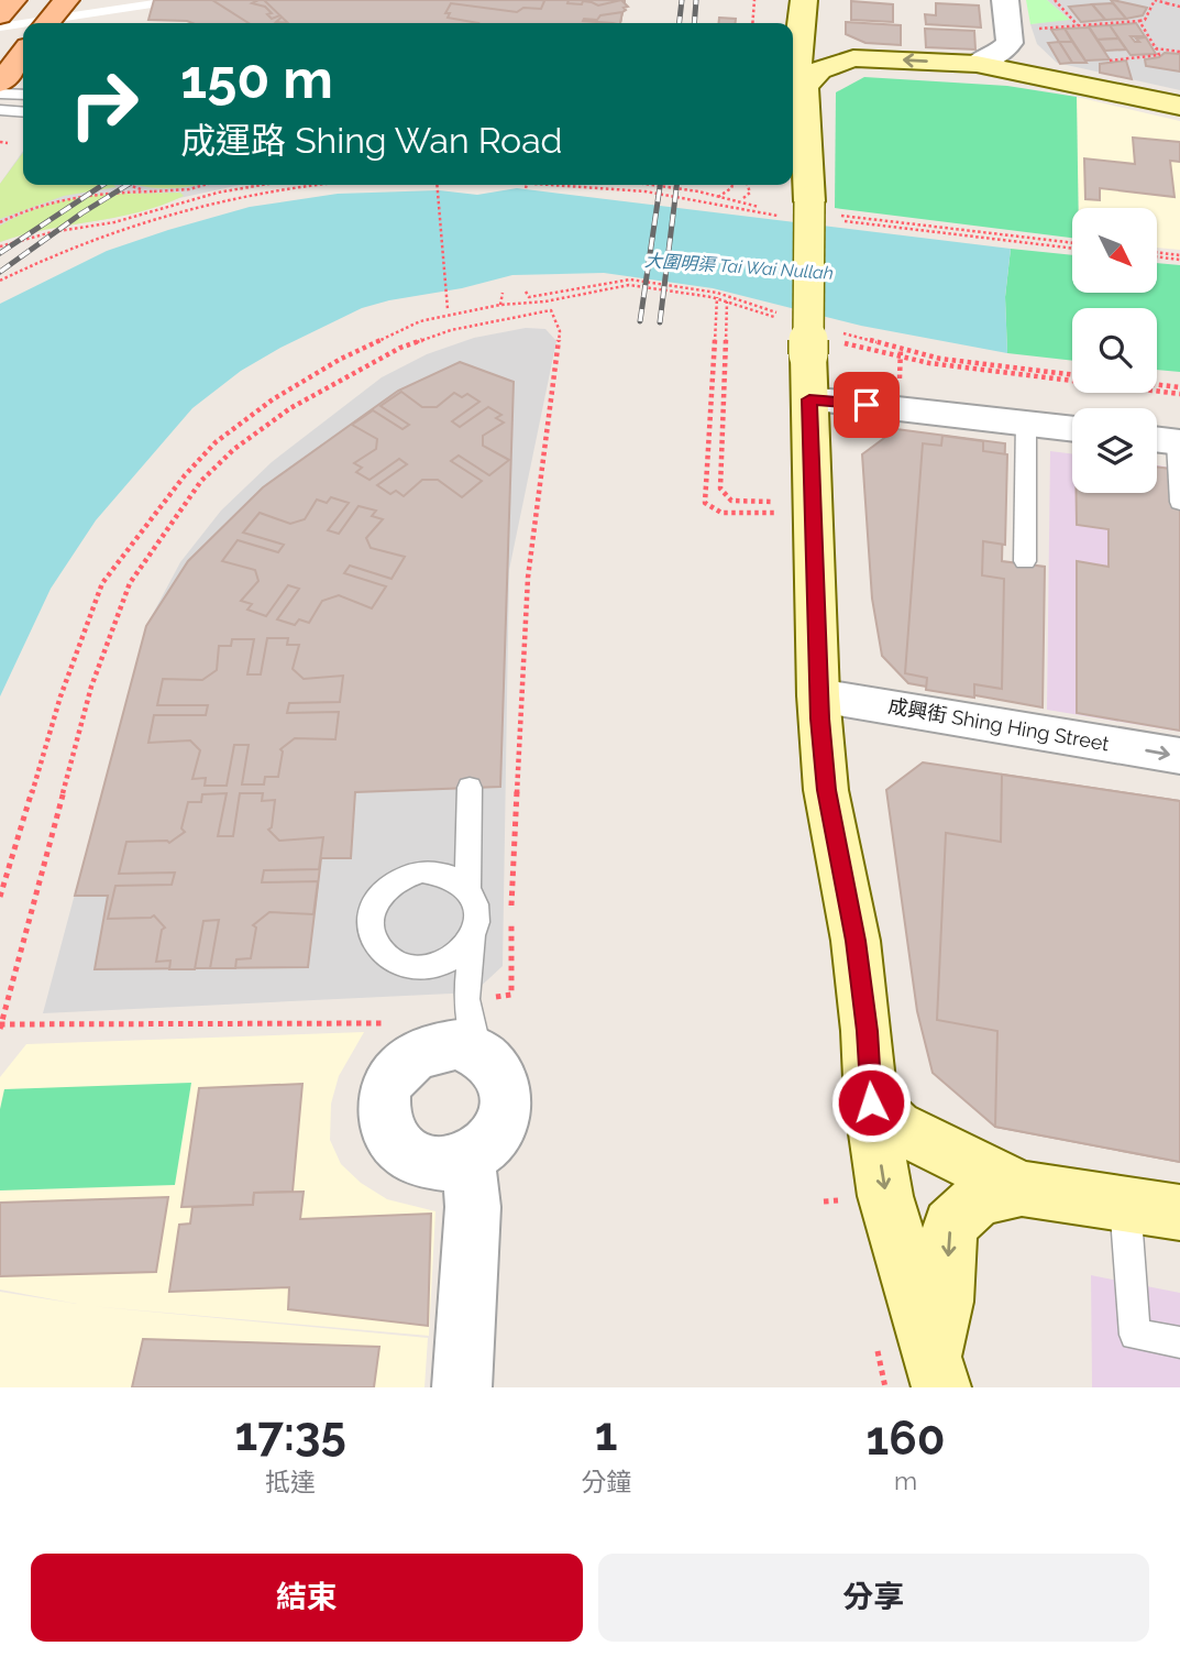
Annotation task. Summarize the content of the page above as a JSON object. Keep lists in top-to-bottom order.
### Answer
{
  "streets": {
    "street": ["成興街 Shing Hing Street"]
  },
  "water": ["大圍明渠 Tai Wai Nullah"],
  "north": "bottom right",
  "page": {
    "turn": ["150 m", "成運路 Shing Wan Road"],
    "eta": [
      "17:35",
      "抵達",
      "1",
      "分鐘",
      "160",
      "m"
    ],
    "buttons": ["結束", "分享"]
  }
}
